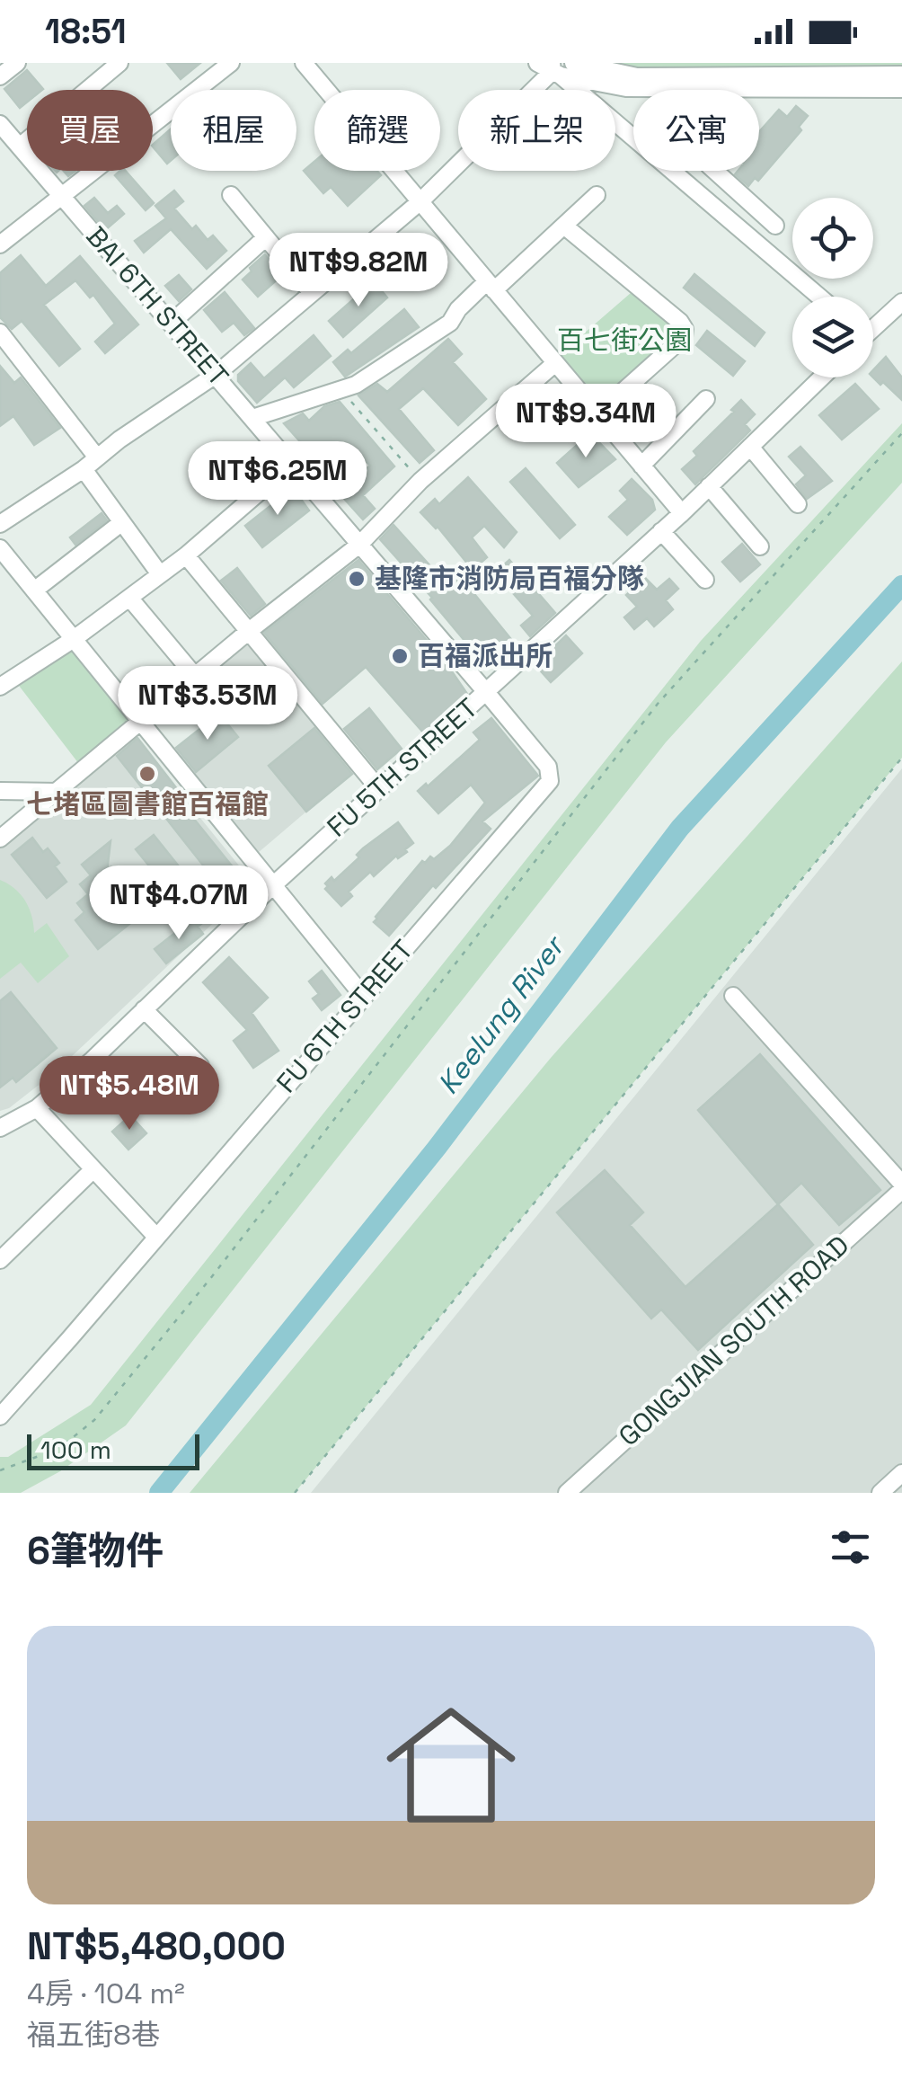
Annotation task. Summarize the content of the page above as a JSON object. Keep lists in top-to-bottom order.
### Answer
{
  "streets": {
    "street": [
      "BAI 6TH STREET",
      "FU 5TH STREET",
      "FU 6TH STREET",
      "GONGJIAN SOUTH ROAD"
    ]
  },
  "crossings": [
    ["BAI 6TH STREET", "FU 5TH STREET"],
    ["BAI 6TH STREET", "FU 6TH STREET"]
  ],
  "water": ["Keelung River"],
  "parks": ["百七街公園"],
  "places": ["基隆市消防局百福分隊", "百福派出所", "七堵區圖書館百福館"],
  "scale_bar": "100 m",
  "page": {
    "status": "18:51",
    "chip": [
      "買屋",
      "租屋",
      "篩選",
      "新上架",
      "公寓"
    ],
    "price": [
      "NT$9.82M",
      "NT$9.34M",
      "NT$6.25M",
      "NT$3.53M",
      "NT$4.07M",
      "NT$5.48M"
    ],
    "scale": "100 m",
    "heading": "6筆物件",
    "list": [
      {
        "name": "NT$5,480,000",
        "note": "4房 · 104 m² · 福五街8巷"
      }
    ]
  }
}
